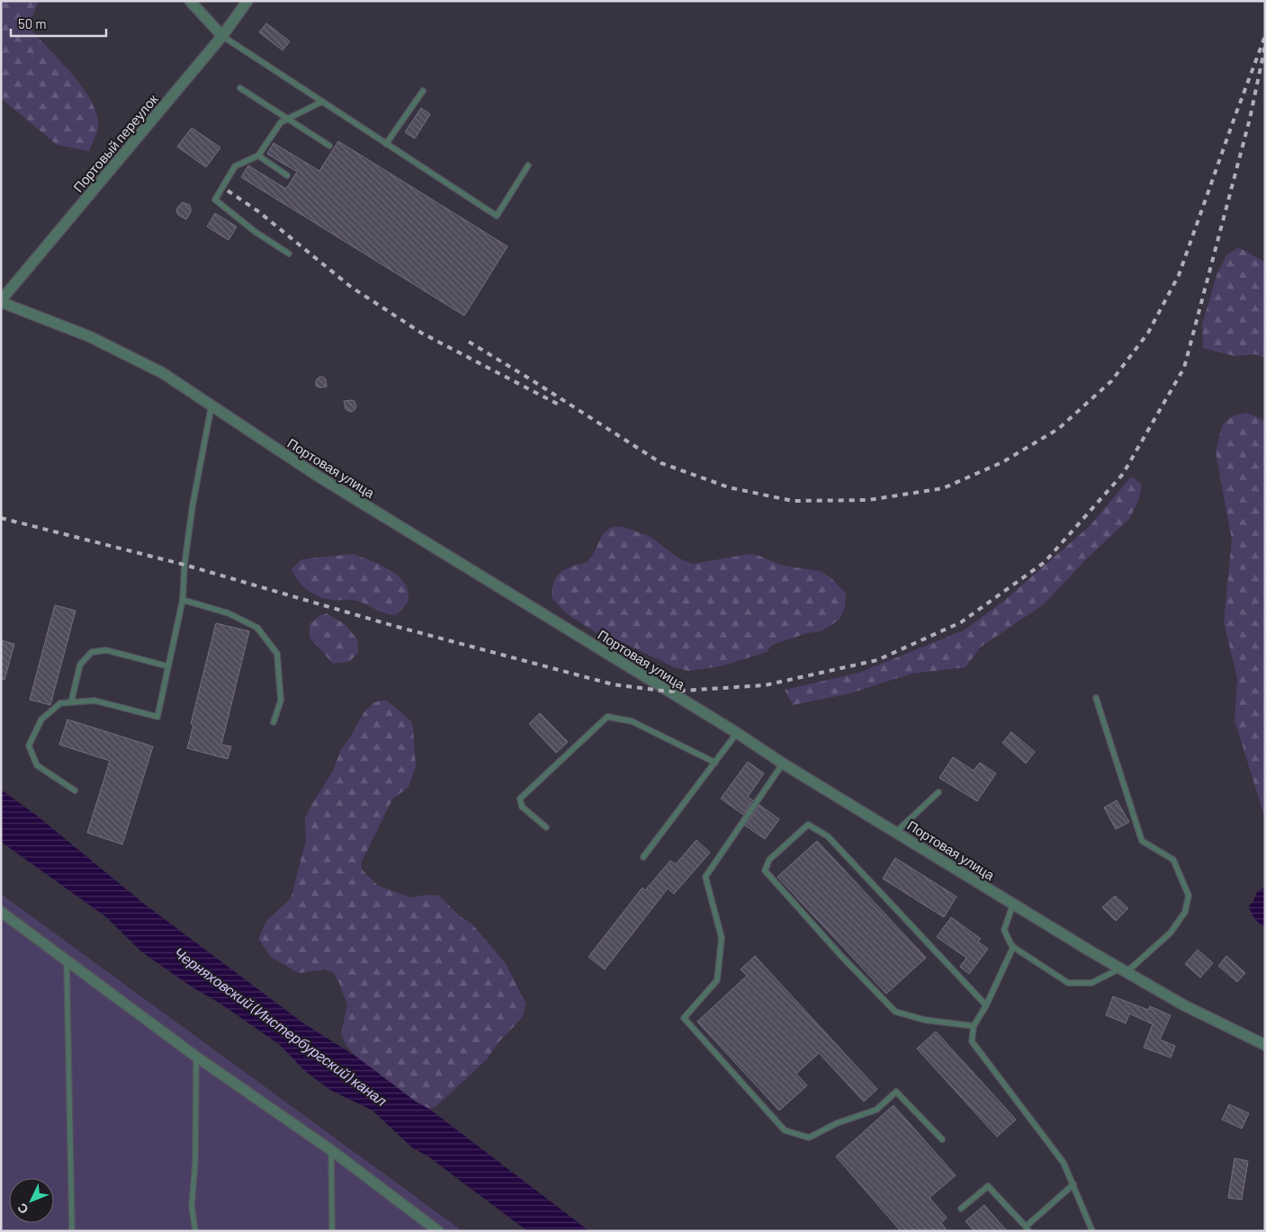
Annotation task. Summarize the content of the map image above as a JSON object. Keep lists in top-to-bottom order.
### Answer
{
  "streets": {
    "street": ["Портовый переулок", "Портовая улица"]
  },
  "crossings": [
    ["Портовый переулок", "Портовая улица"]
  ],
  "water": ["Черняховский (Инстербургский) канал"],
  "scale_bar": "50 m",
  "north": "bottom left"
}
